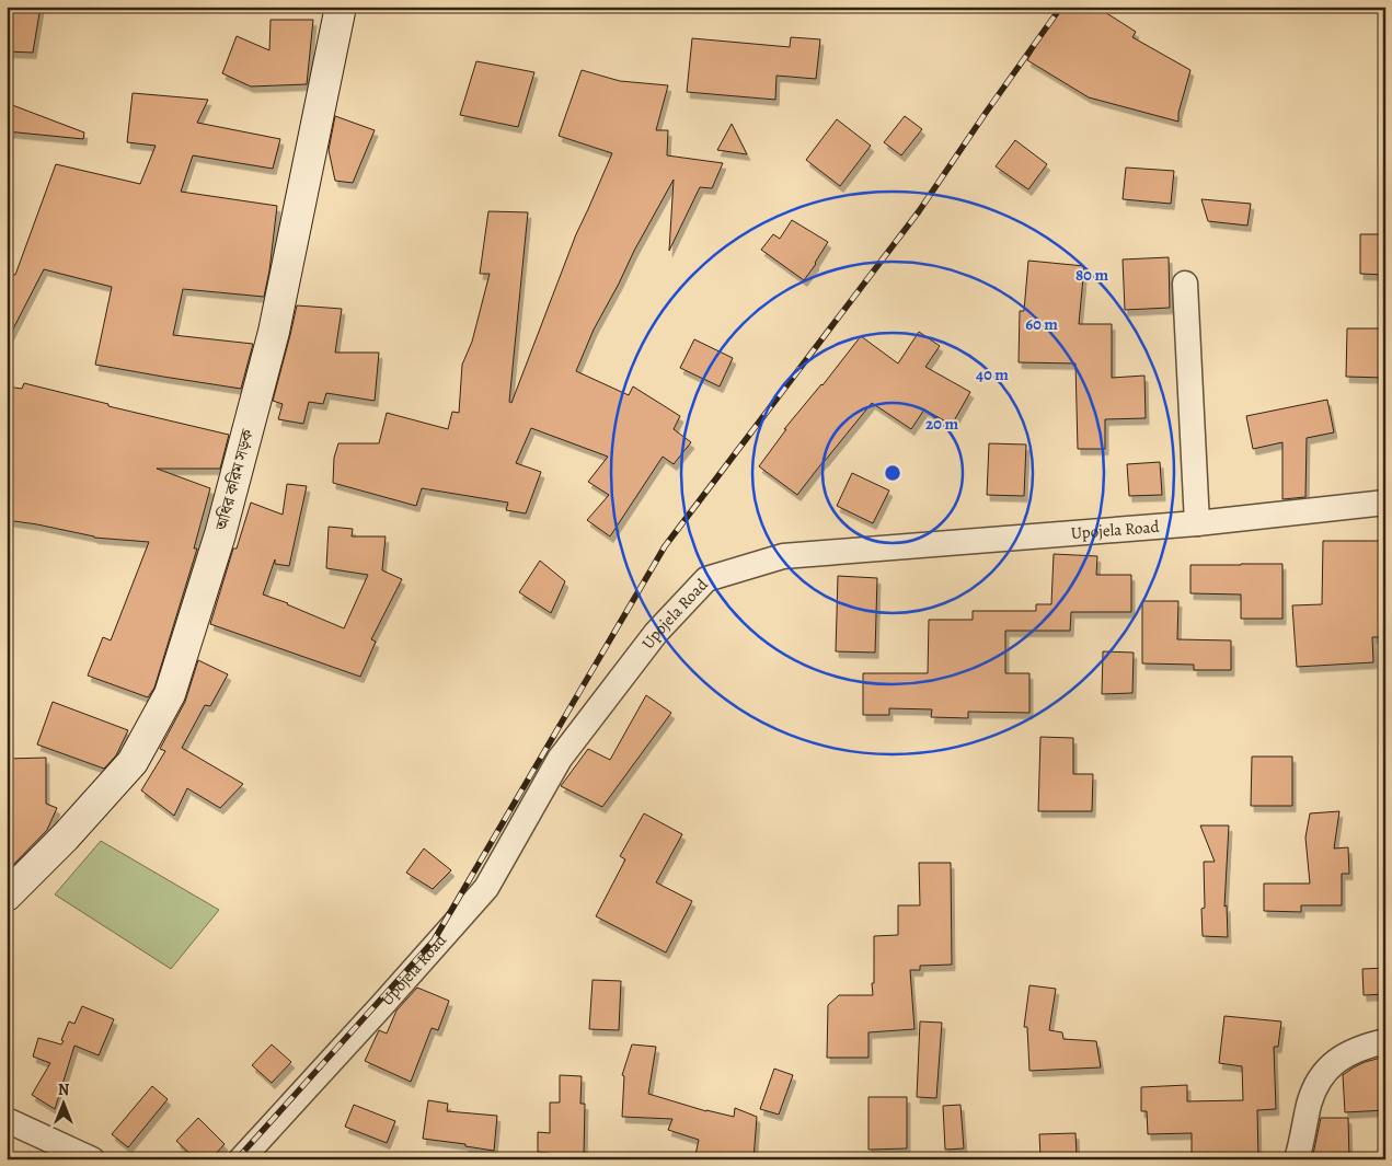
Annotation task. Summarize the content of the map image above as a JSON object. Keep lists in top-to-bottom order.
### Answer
{
  "streets": {
    "main road": ["অধির করিম সড়ক"],
    "street": ["Upojela Road"]
  },
  "north": "top",
  "rings": [
    "80 m",
    "60 m",
    "40 m",
    "20 m"
  ]
}
